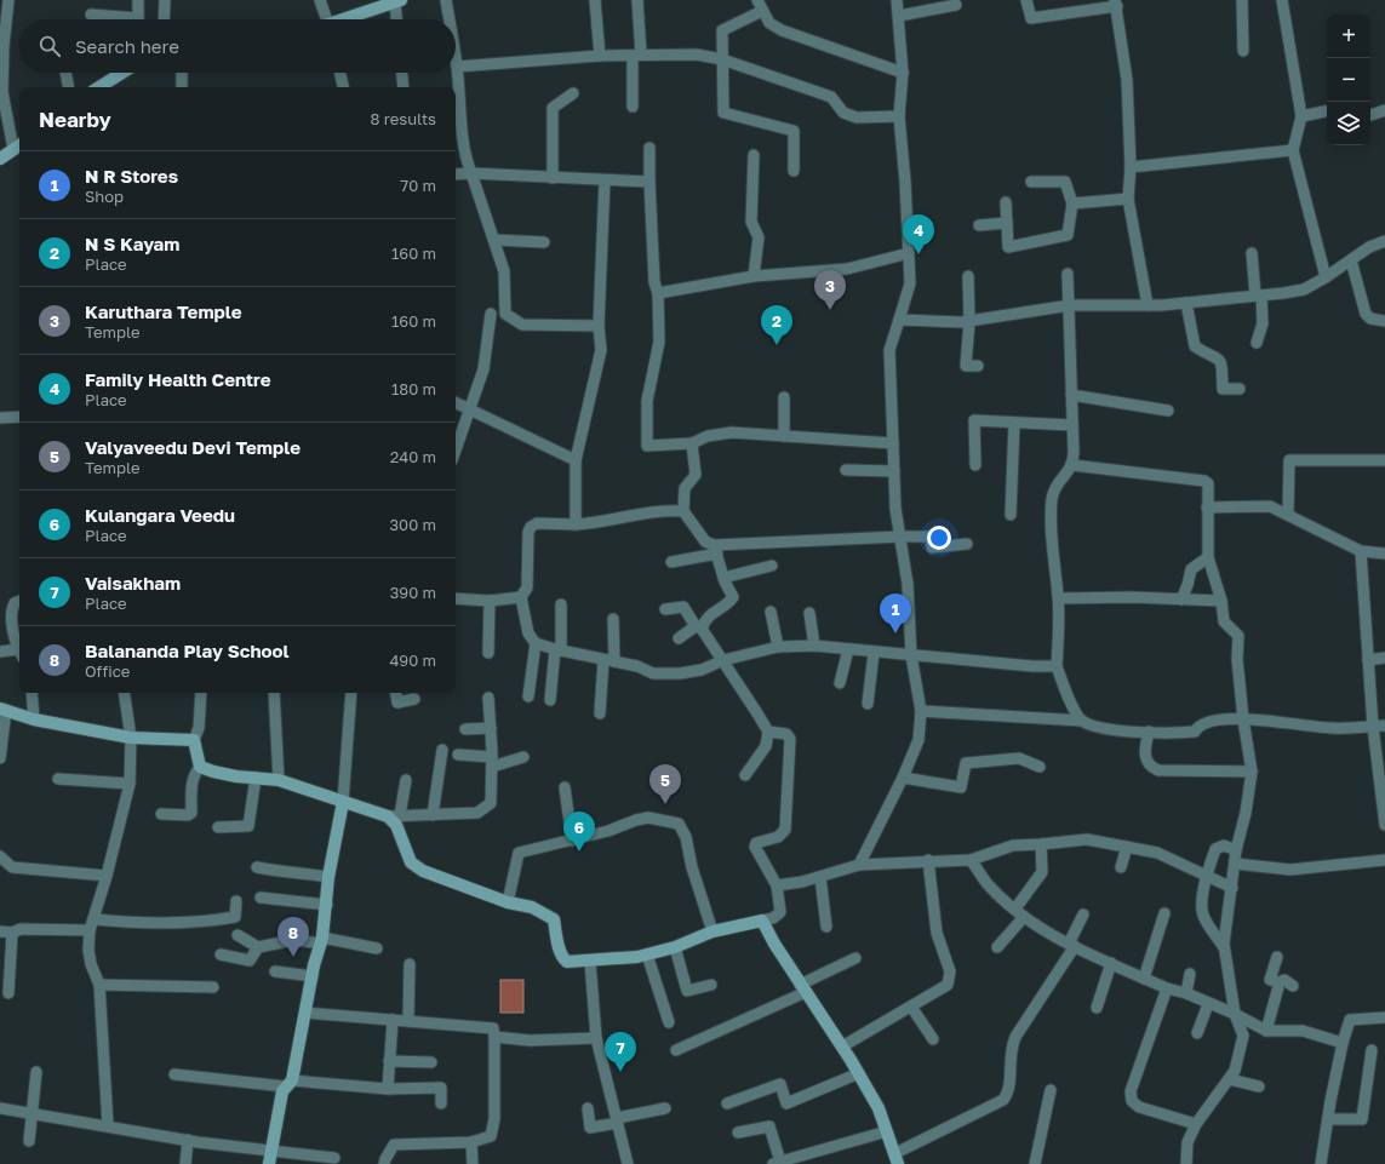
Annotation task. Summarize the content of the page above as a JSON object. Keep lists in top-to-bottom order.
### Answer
{
  "page": {
    "map_buttons": ["+", "−"],
    "search": "Search here",
    "heading": ["Nearby", "8 results"],
    "list": [
      {
        "mark": "1",
        "name": "N R Stores",
        "note": "Shop",
        "value": "70 m"
      },
      {
        "mark": "2",
        "name": "N S Kayam",
        "note": "Place",
        "value": "160 m"
      },
      {
        "mark": "3",
        "name": "Karuthara Temple",
        "note": "Temple",
        "value": "160 m"
      },
      {
        "mark": "4",
        "name": "Family Health Centre",
        "note": "Place",
        "value": "180 m"
      },
      {
        "mark": "5",
        "name": "Valyaveedu Devi Temple",
        "note": "Temple",
        "value": "240 m"
      },
      {
        "mark": "6",
        "name": "Kulangara Veedu",
        "note": "Place",
        "value": "300 m"
      },
      {
        "mark": "7",
        "name": "Vaisakham",
        "note": "Place",
        "value": "390 m"
      },
      {
        "mark": "8",
        "name": "Balananda Play School",
        "note": "Office",
        "value": "490 m"
      }
    ],
    "pins": [
      "4",
      "3",
      "2",
      "1",
      "5",
      "6",
      "8",
      "7"
    ]
  }
}
